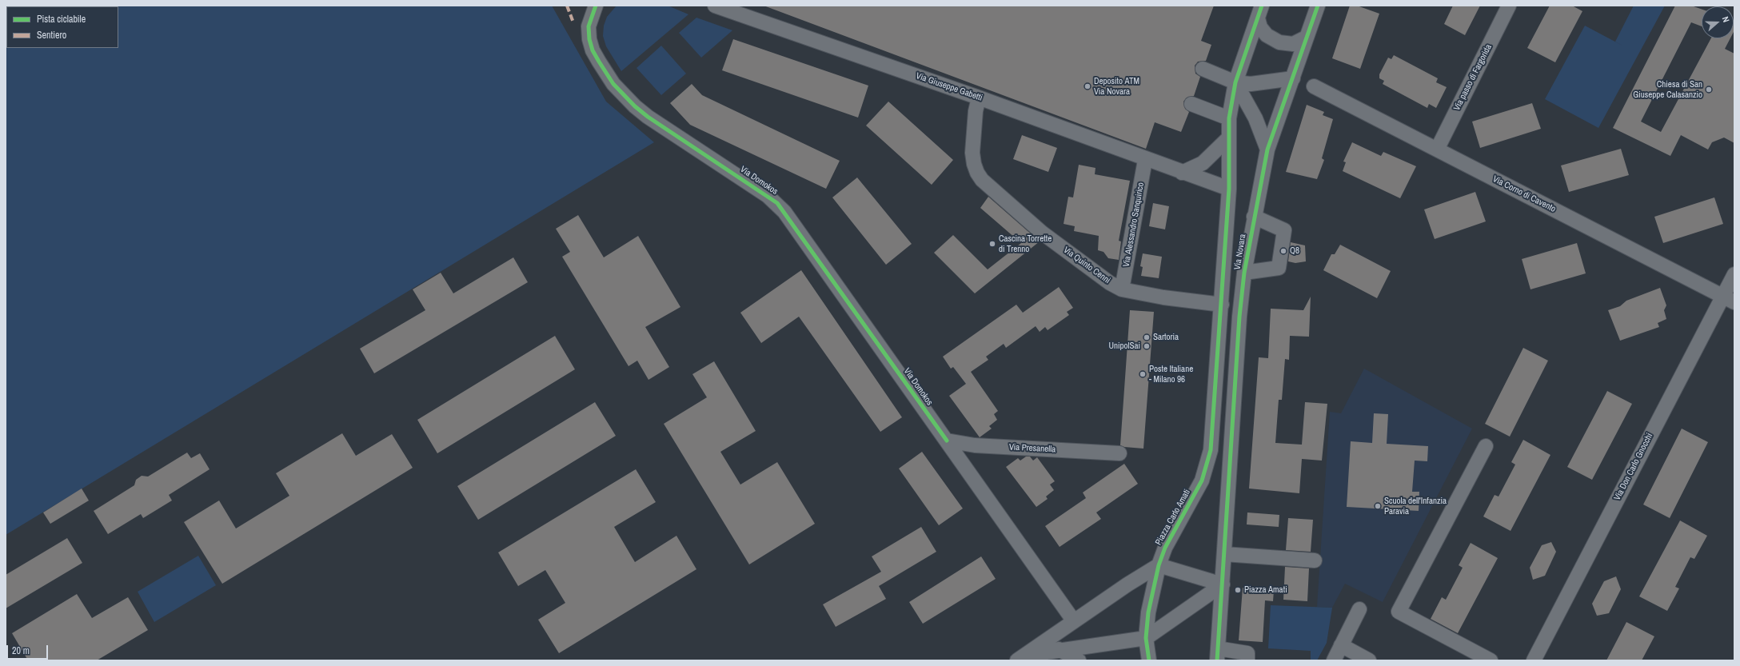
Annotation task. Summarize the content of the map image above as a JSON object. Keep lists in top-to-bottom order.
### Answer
{
  "streets": {
    "street": [
      "Via passo di Fargorida",
      "Via Giuseppe Gabetti",
      "Via Domokos",
      "Via Corno di Cavento",
      "Via Alessandro Sanquirico",
      "Via Novara",
      "Via Quinto Cenni",
      "Via Presanella",
      "Via Don Carlo Gnocchi",
      "Piazza Carlo Amati"
    ]
  },
  "crossings": [
    ["Via passo di Fargorida", "Via Corno di Cavento"],
    ["Via Giuseppe Gabetti", "Via Alessandro Sanquirico"],
    ["Via Giuseppe Gabetti", "Via Novara"],
    ["Via Giuseppe Gabetti", "Via Quinto Cenni"],
    ["Via Domokos", "Via Presanella"],
    ["Via Corno di Cavento", "Via Don Carlo Gnocchi"],
    ["Via Alessandro Sanquirico", "Via Quinto Cenni"],
    ["Via Novara", "Via Quinto Cenni"],
    ["Via Novara", "Piazza Carlo Amati"]
  ],
  "places": [
    "Deposito ATM Via Novara",
    "Chiesa di San Giuseppe Calasanzio",
    "Cascina Torrette di Trenno",
    "Q8",
    "Sartoria",
    "UnipolSai",
    "Poste Italiane - Milano 96",
    "Scuola dell'Infanzia Paravia",
    "Piazza Amati"
  ],
  "legend": ["Pista ciclabile", "Sentiero"],
  "scale_bar": "20 m",
  "north": "right"
}
